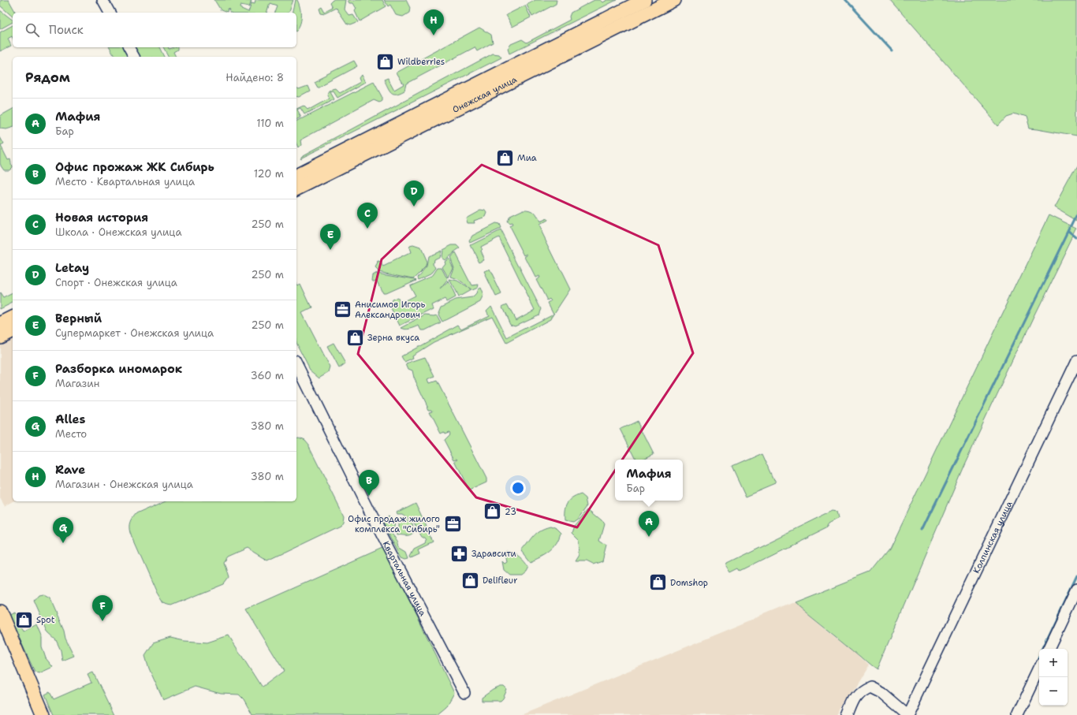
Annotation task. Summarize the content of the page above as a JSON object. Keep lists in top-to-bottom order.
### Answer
{
  "streets": {
    "main road": ["Онежская улица"],
    "street": ["Колпинская улица", "Квартальная улица"]
  },
  "places": {
    "shop": [
      "Wildberries",
      "Миа",
      "Зерна вкуса",
      "23",
      "Delifleur",
      "Domshop",
      "Spot"
    ],
    "office": ["Анисимов Игорь Александрович", "Офис продаж жилого комплекса \"Сибирь\""],
    "pharmacy": ["Здравсити"]
  },
  "page": {
    "pins": [
      "H",
      "D",
      "C",
      "E",
      "B",
      "A",
      "G",
      "F"
    ],
    "search": "Поиск",
    "heading": ["Рядом", "Найдено: 8"],
    "list": [
      {
        "mark": "A",
        "name": "Мафия",
        "note": "Бар",
        "value": "110 m"
      },
      {
        "mark": "B",
        "name": "Офис прожаж ЖК Сибирь",
        "note": "Место · Квартальная улица",
        "value": "120 m"
      },
      {
        "mark": "C",
        "name": "Новая история",
        "note": "Школа · Онежская улица",
        "value": "250 m"
      },
      {
        "mark": "D",
        "name": "Letay",
        "note": "Спорт · Онежская улица",
        "value": "250 m"
      },
      {
        "mark": "E",
        "name": "Верный",
        "note": "Супермаркет · Онежская улица",
        "value": "250 m"
      },
      {
        "mark": "F",
        "name": "Разборка иномарок",
        "note": "Магазин",
        "value": "360 m"
      },
      {
        "mark": "G",
        "name": "Alles",
        "note": "Место",
        "value": "380 m"
      },
      {
        "mark": "H",
        "name": "Rave",
        "note": "Магазин · Онежская улица",
        "value": "380 m"
      }
    ],
    "popup": ["Мафия", "Бар"],
    "map_buttons": ["+", "−"]
  }
}
